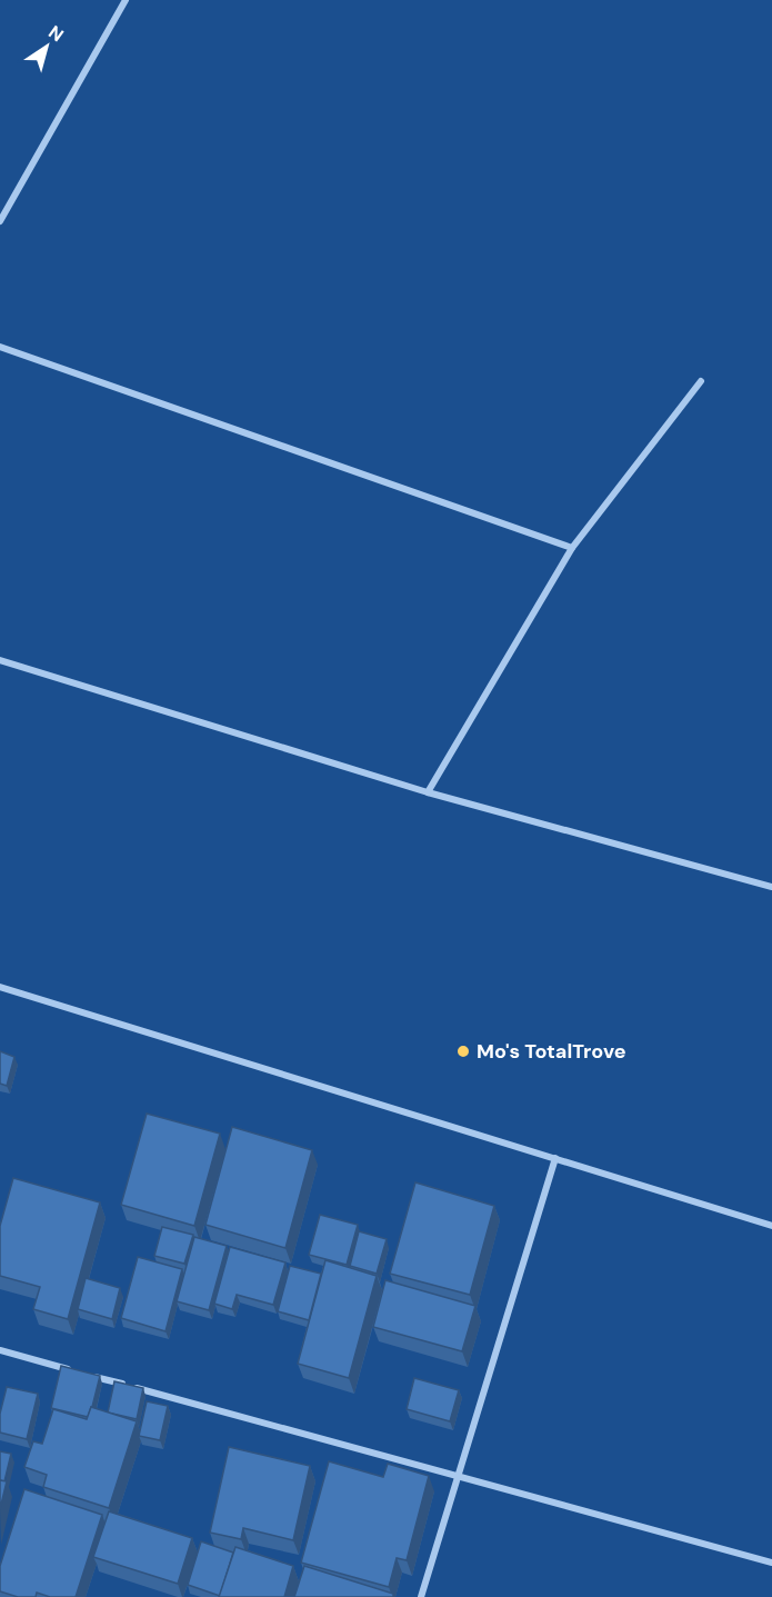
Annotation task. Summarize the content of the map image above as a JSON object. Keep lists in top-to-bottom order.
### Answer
{
  "places": ["Mo's TotalTrove"],
  "north": "top right"
}
